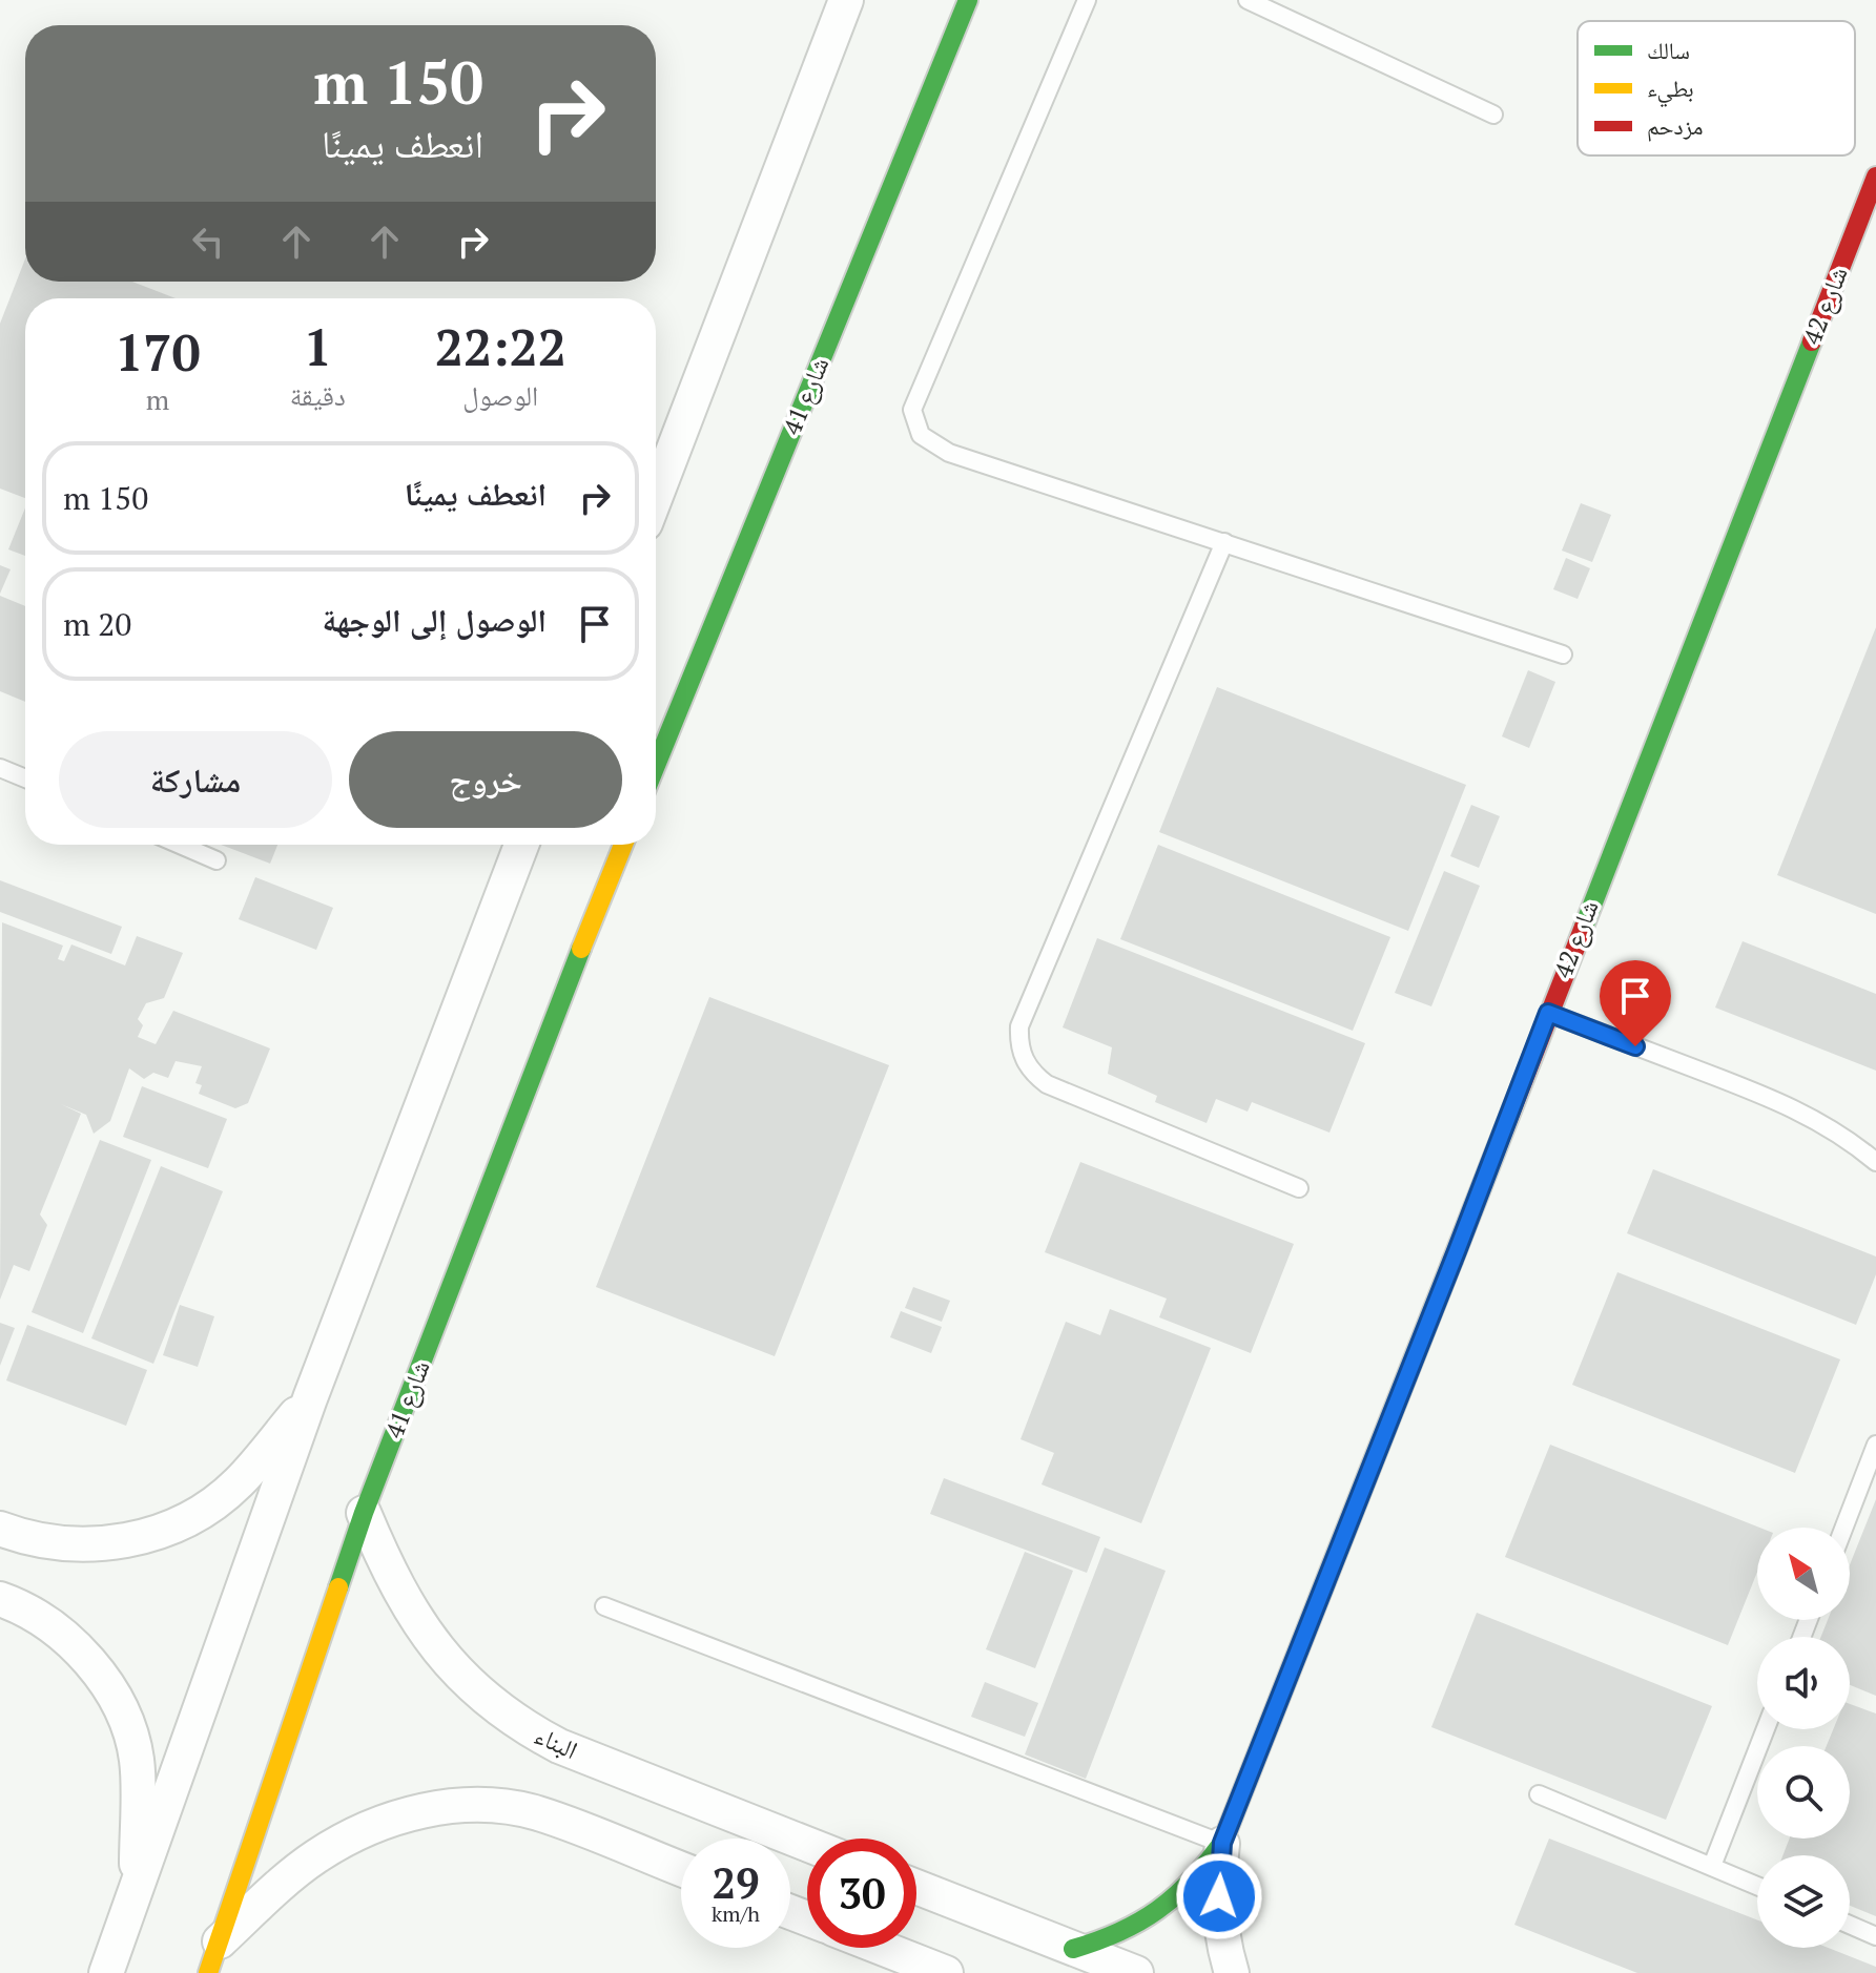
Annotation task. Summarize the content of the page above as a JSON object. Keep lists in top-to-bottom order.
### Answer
{
  "streets": {
    "street": ["شارع 42", "شارع 41", "البناء"]
  },
  "crossings": [
    ["شارع 41", "البناء"]
  ],
  "legend": ["سالك", "بطيء", "مزدحم"],
  "north": "top left",
  "page": {
    "turn": ["150 m", "انعطف يمينًا"],
    "eta": [
      "22:22",
      "الوصول",
      "1",
      "دقيقة",
      "170",
      "m"
    ],
    "list": [
      {
        "name": "انعطف يمينًا",
        "value": "150 m"
      },
      {
        "name": "الوصول إلى الوجهة",
        "value": "20 m"
      }
    ],
    "buttons": ["خروج", "مشاركة"],
    "speed": "29 km/h",
    "limit": "30"
  }
}
